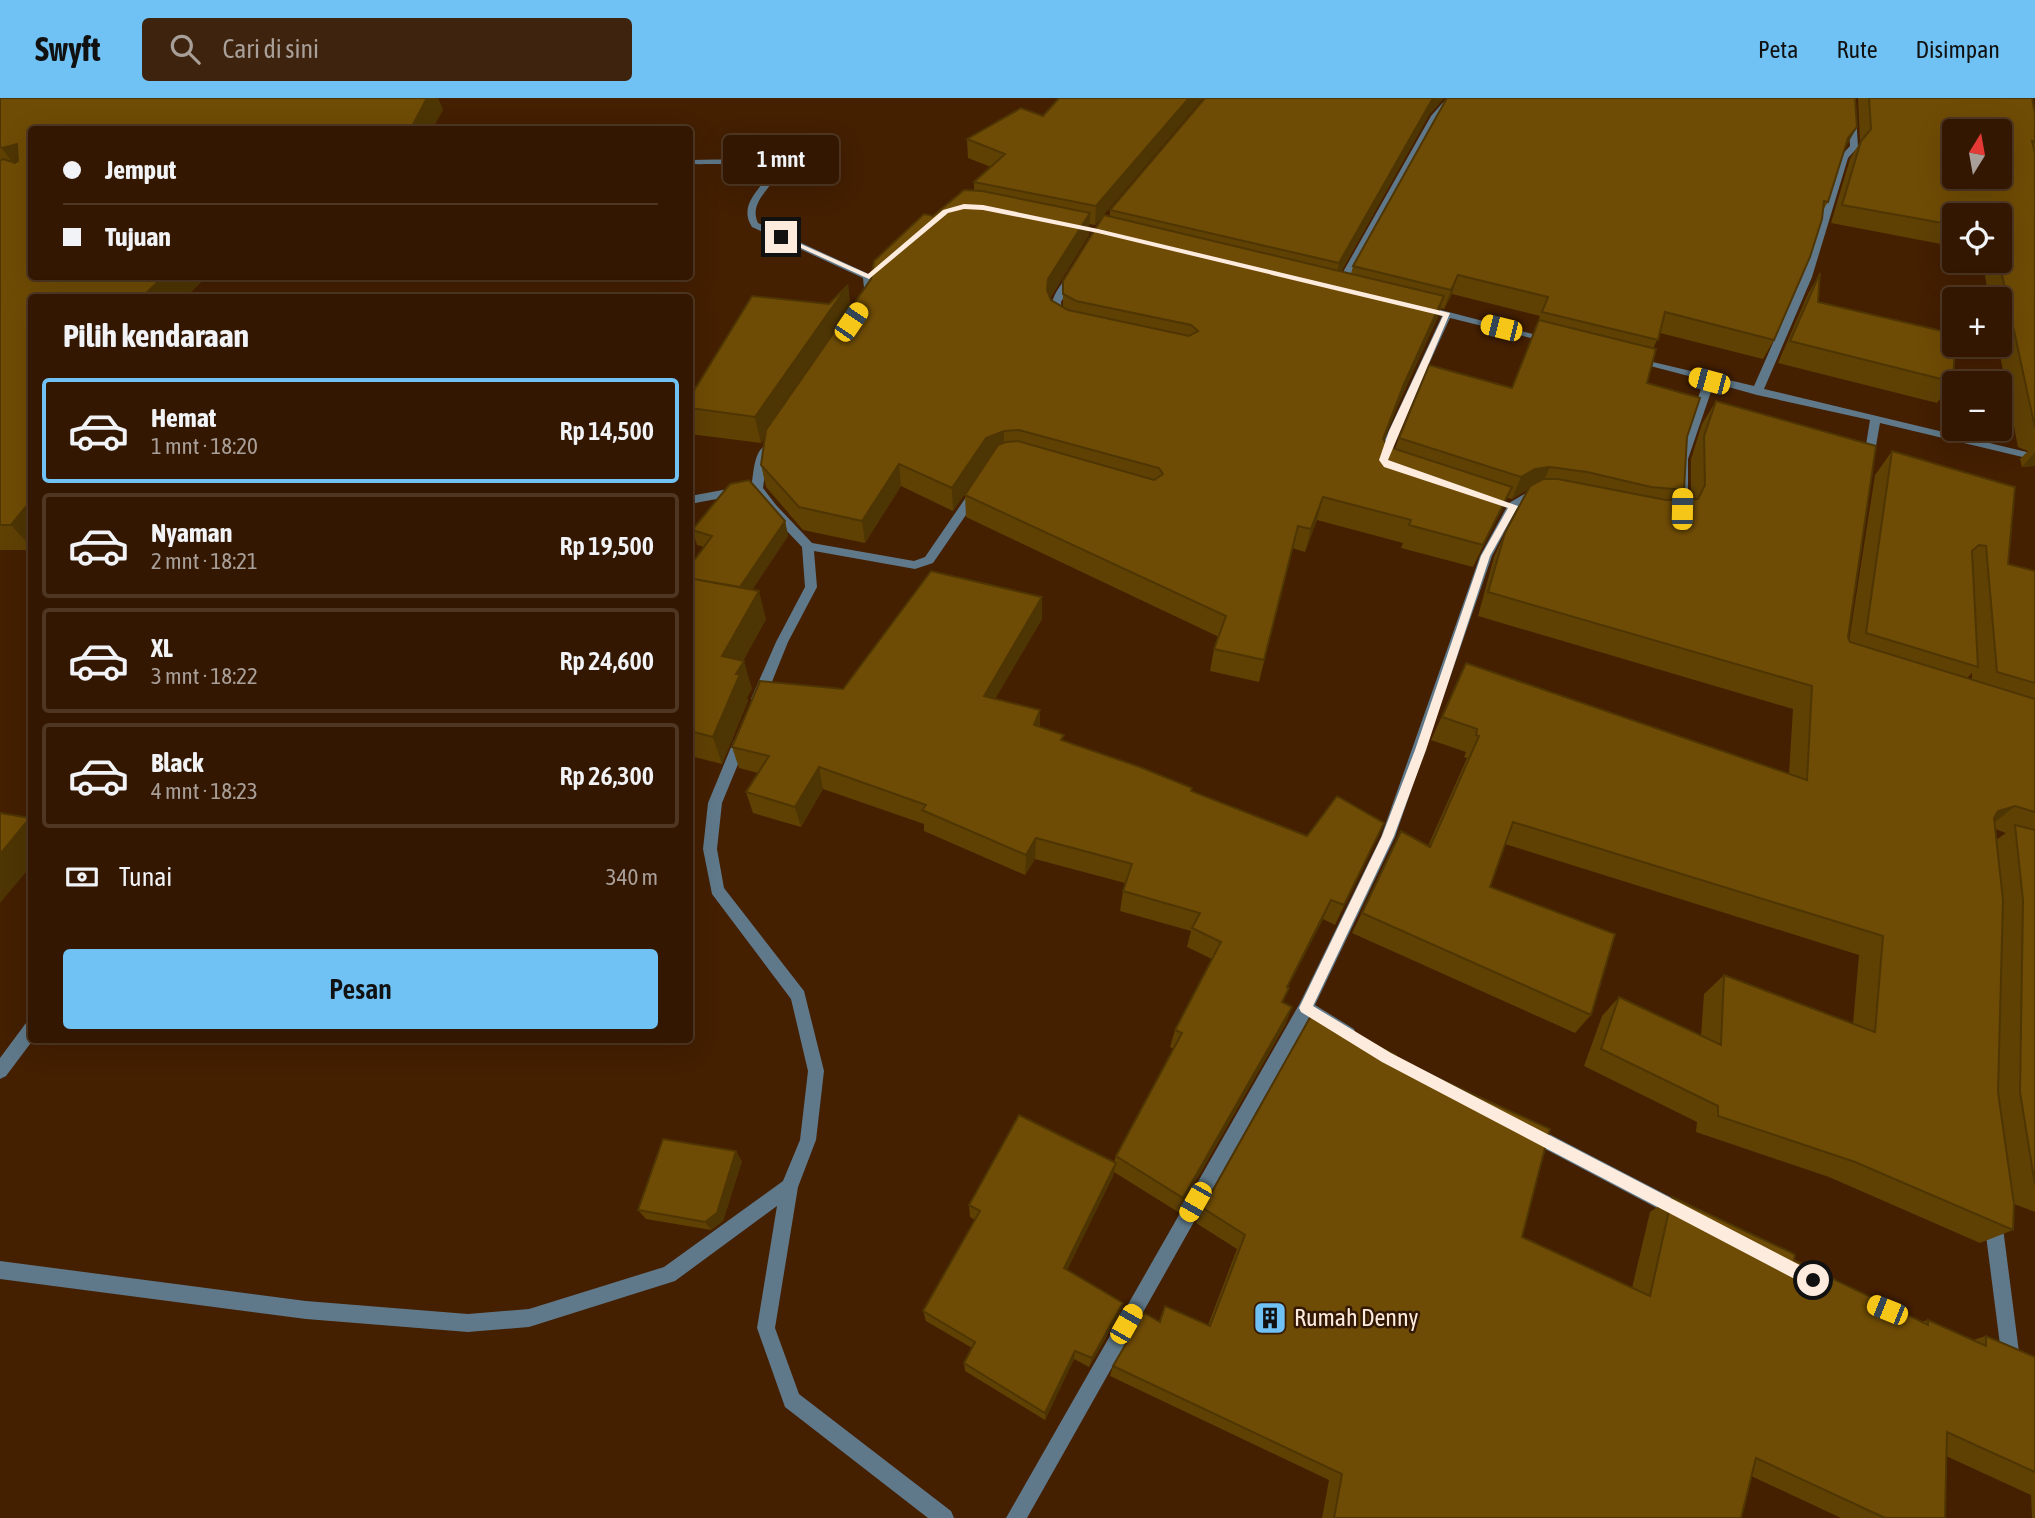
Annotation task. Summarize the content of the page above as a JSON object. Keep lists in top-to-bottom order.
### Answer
{
  "places": {
    "building": ["Rumah Denny"]
  },
  "north": "top",
  "page": {
    "header": "Swyft",
    "search": "Cari di sini",
    "nav": ["Peta", "Rute", "Disimpan"],
    "map_buttons": ["+", "−"],
    "banner": ["Jemput", "Tujuan"],
    "bubble": "1 mnt",
    "heading": "Pilih kendaraan",
    "list": [
      {
        "name": "Hemat",
        "note": "1 mnt · 18:20",
        "value": "Rp 14,500"
      },
      {
        "name": "Nyaman",
        "note": "2 mnt · 18:21",
        "value": "Rp 19,500"
      },
      {
        "name": "XL",
        "note": "3 mnt · 18:22",
        "value": "Rp 24,600"
      },
      {
        "name": "Black",
        "note": "4 mnt · 18:23",
        "value": "Rp 26,300"
      }
    ],
    "pay": ["Tunai", "340 m"],
    "buttons": "Pesan"
  }
}
